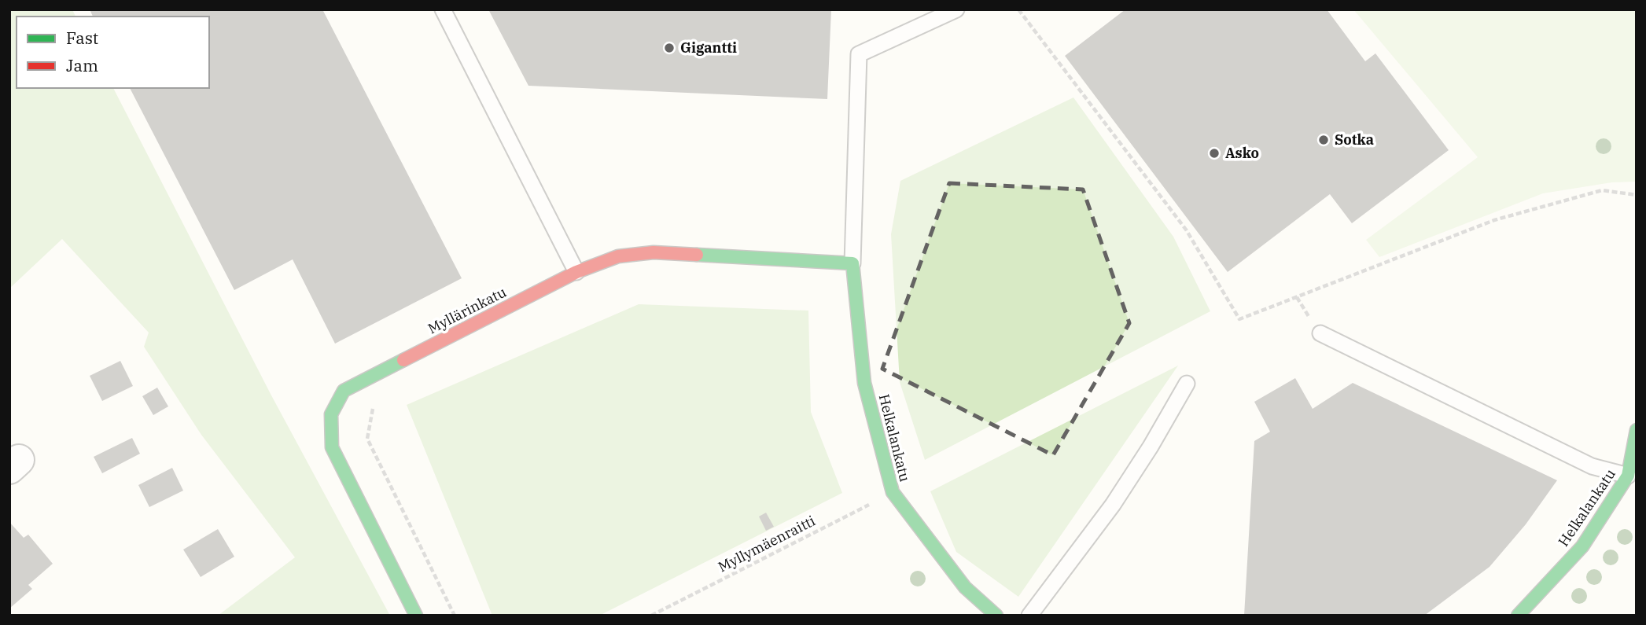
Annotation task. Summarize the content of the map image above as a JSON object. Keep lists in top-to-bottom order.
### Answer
{
  "streets": {
    "street": ["Myllärinkatu", "Helkalankatu"],
    "path": ["Myllymäenraitti"]
  },
  "crossings": [
    ["Myllärinkatu", "Helkalankatu"],
    ["Helkalankatu", "Myllymäenraitti"]
  ],
  "places": ["Gigantti", "Sotka", "Asko"],
  "legend": ["Fast", "Jam"]
}
